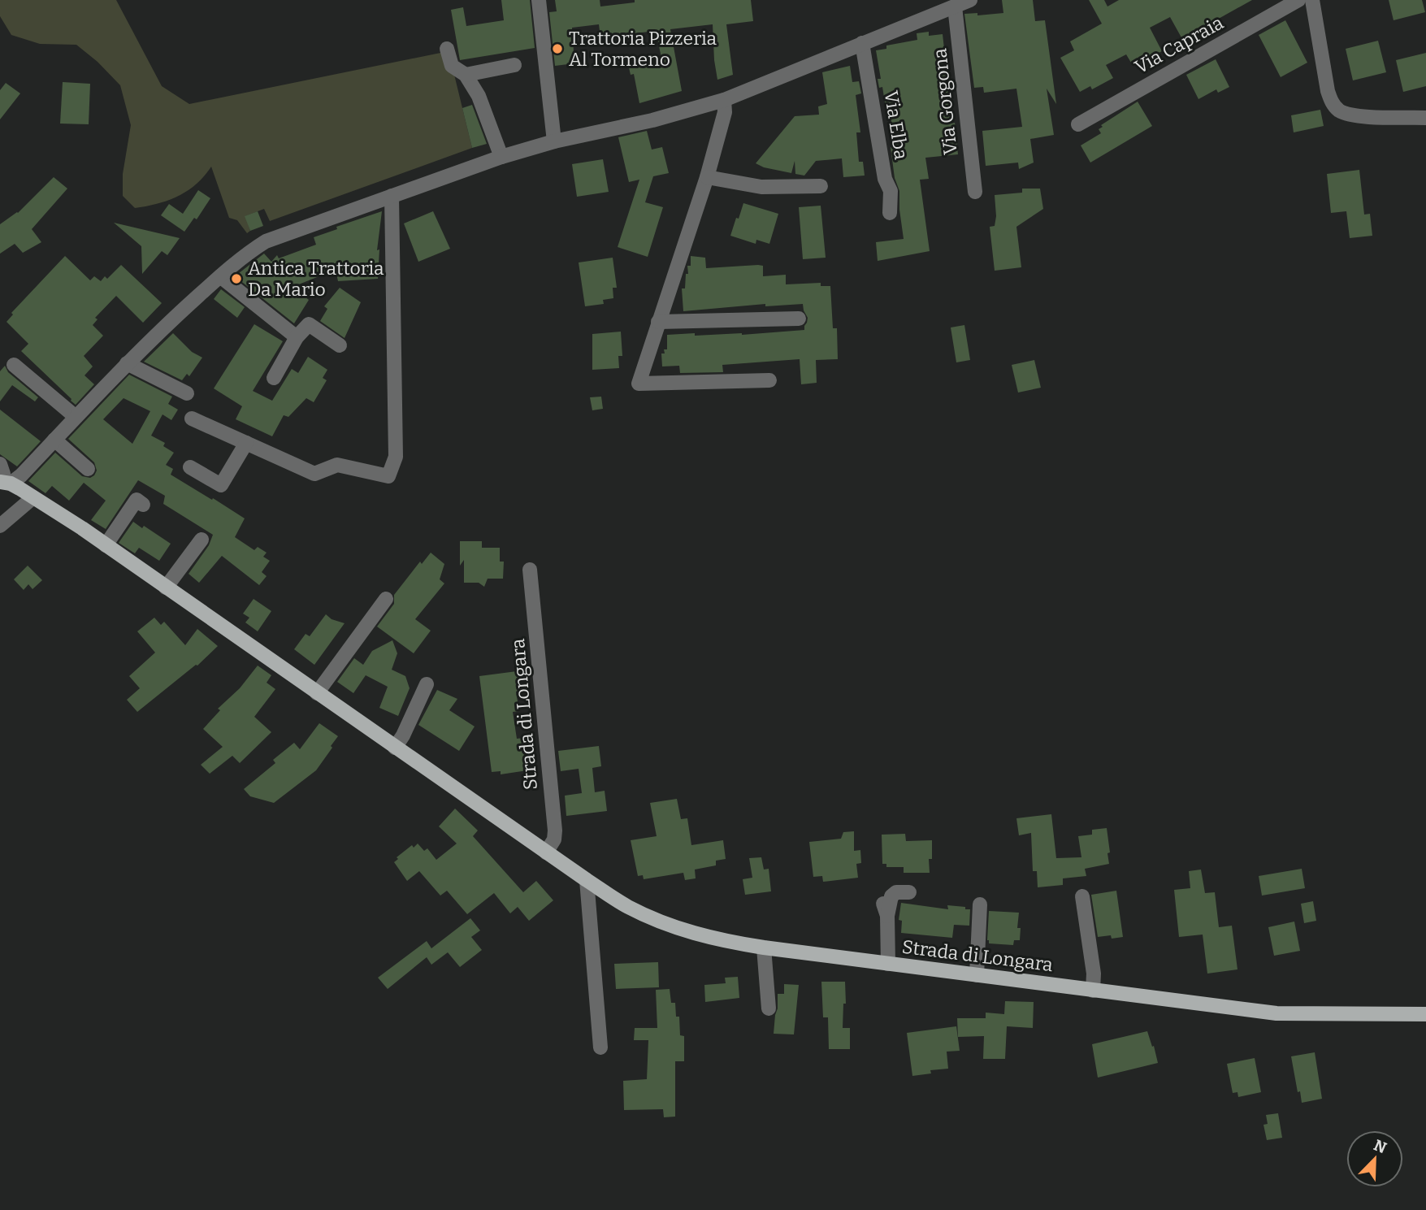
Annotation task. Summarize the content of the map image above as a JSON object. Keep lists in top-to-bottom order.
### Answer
{
  "streets": {
    "main road": ["Strada di Longara"],
    "street": ["Via Capraia", "Via Gorgona", "Via Elba"]
  },
  "places": ["Trattoria Pizzeria Al Tormeno", "Antica Trattoria Da Mario"],
  "north": "top right"
}
